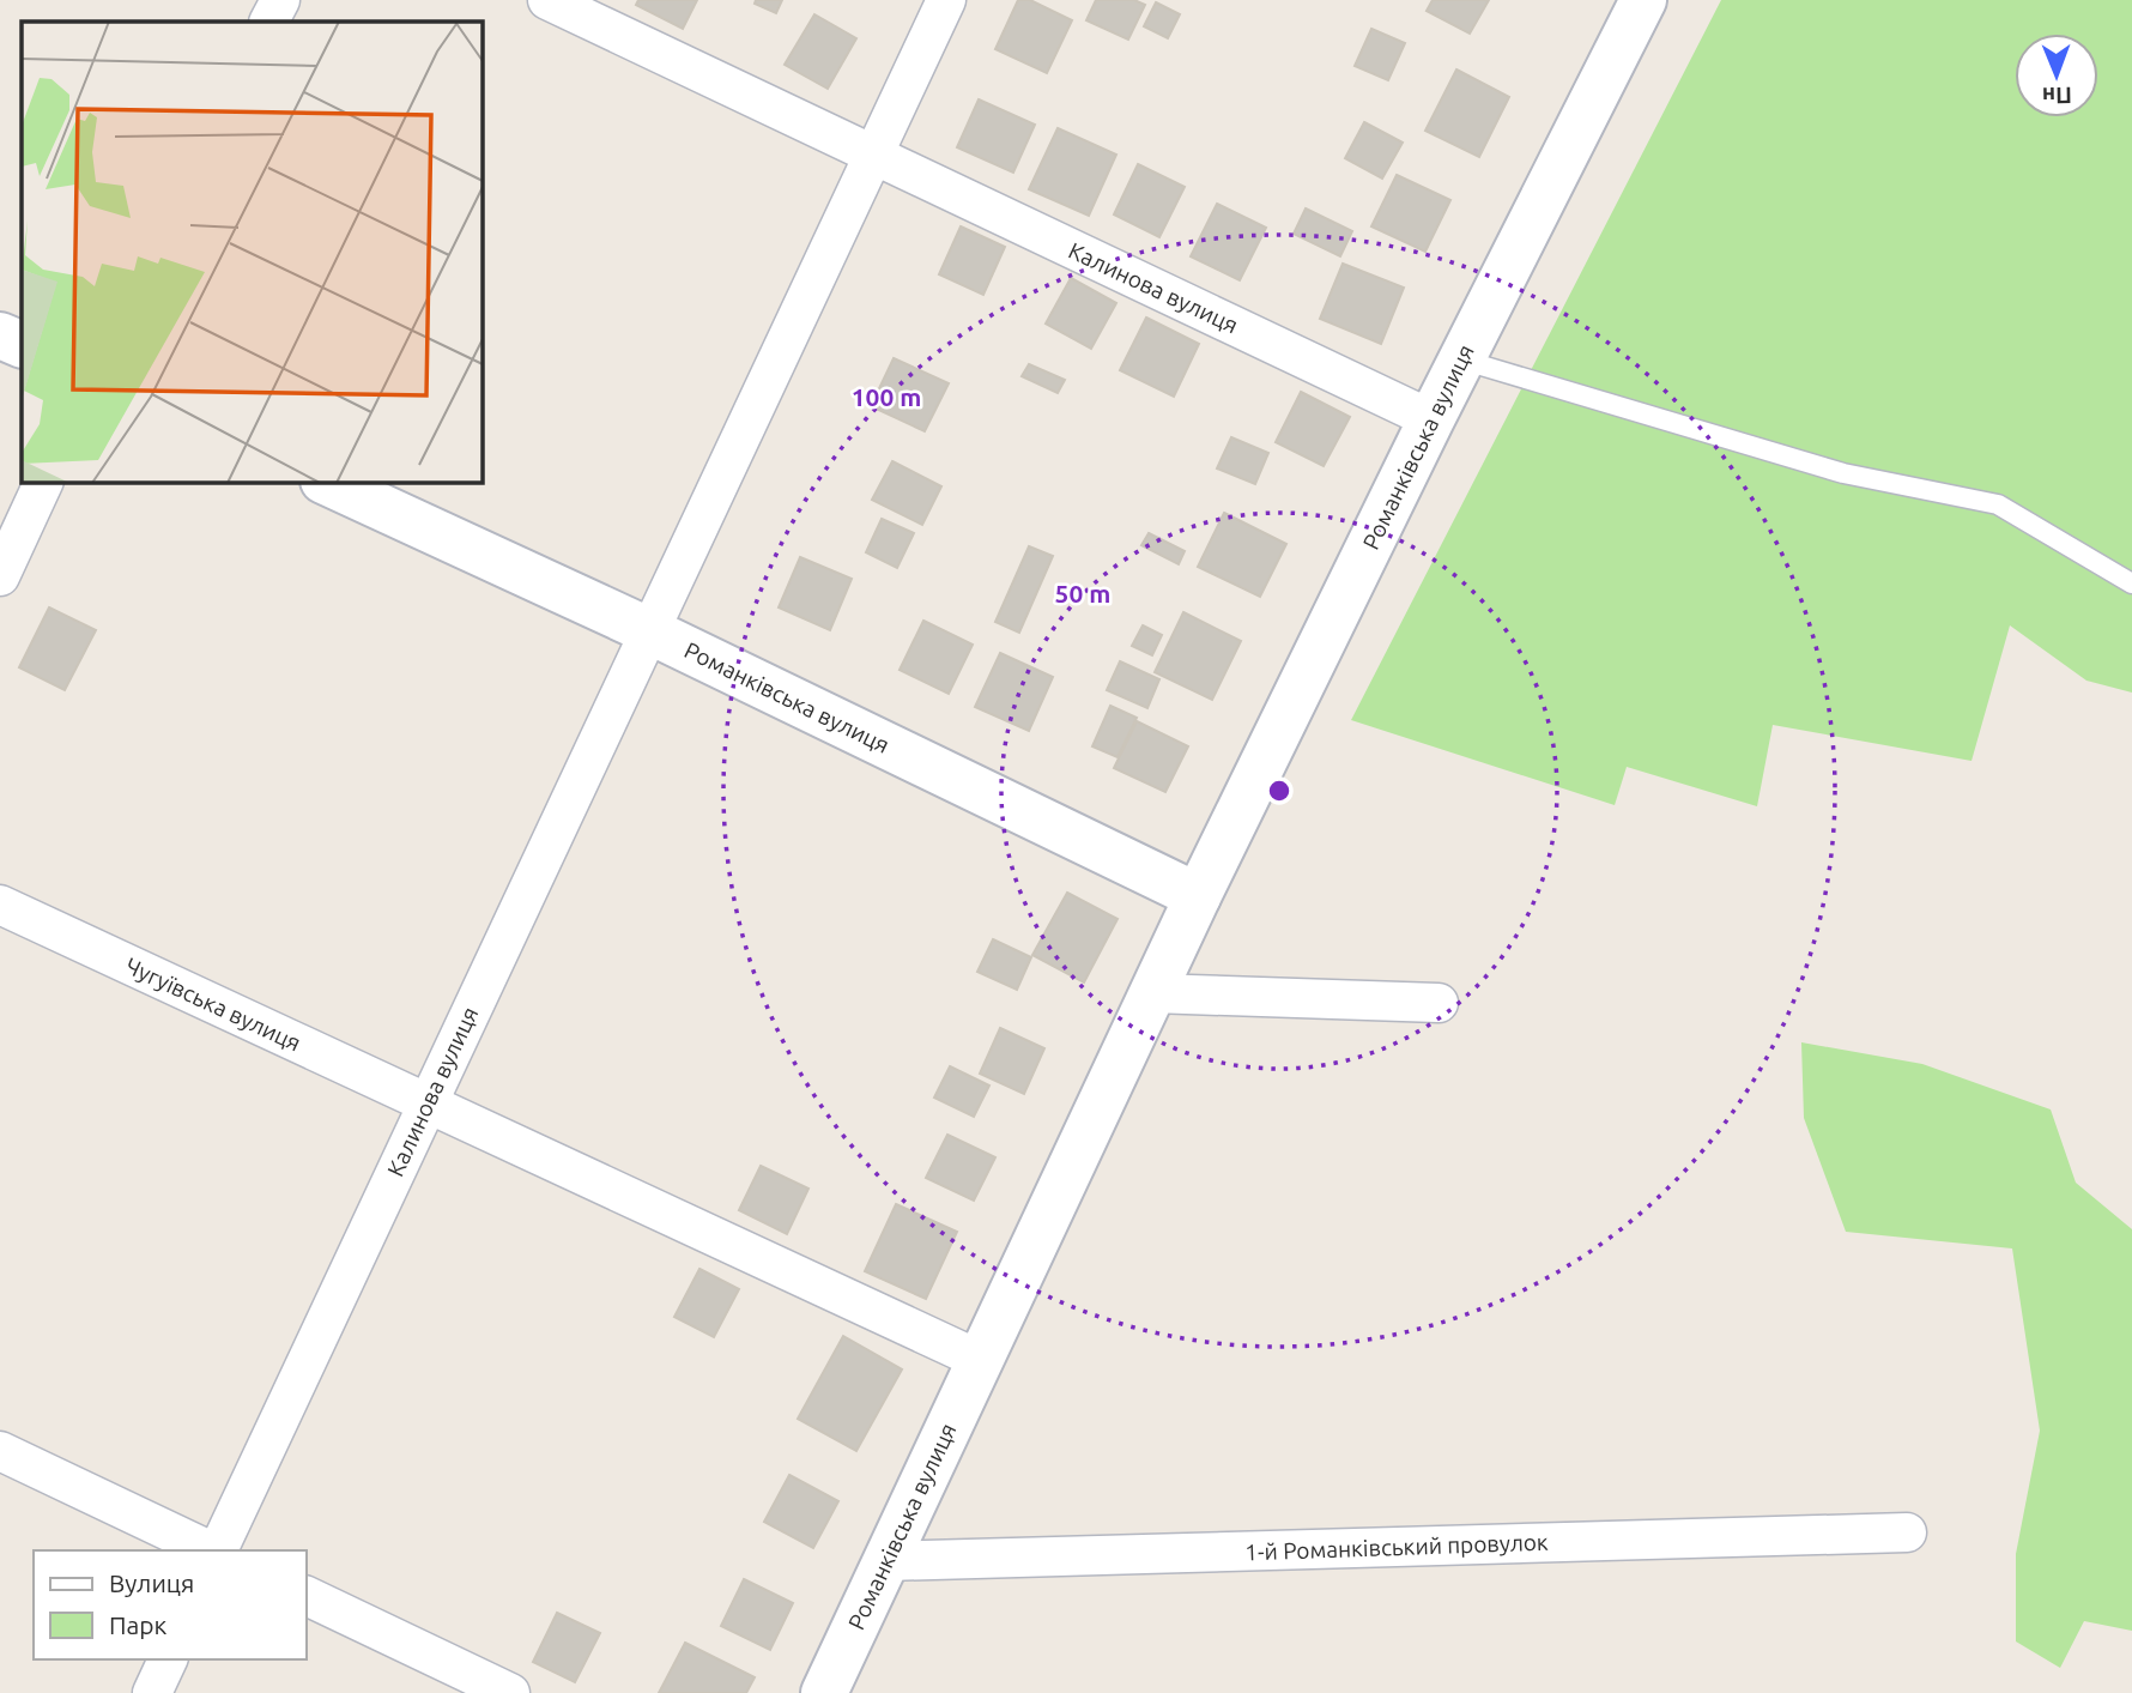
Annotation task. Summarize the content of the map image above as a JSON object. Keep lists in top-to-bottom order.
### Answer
{
  "streets": {
    "main road": ["Романківська вулиця"],
    "street": ["Калинова вулиця", "Чугуївська вулиця", "1-й Романківський провулок"]
  },
  "crossings": [
    ["Калинова вулиця", "Романківська вулиця"],
    ["Калинова вулиця", "Чугуївська вулиця"],
    ["Романківська вулиця", "1-й Романківський провулок"]
  ],
  "legend": ["Вулиця", "Парк"],
  "north": "bottom",
  "rings": ["100 m", "50 m"]
}
